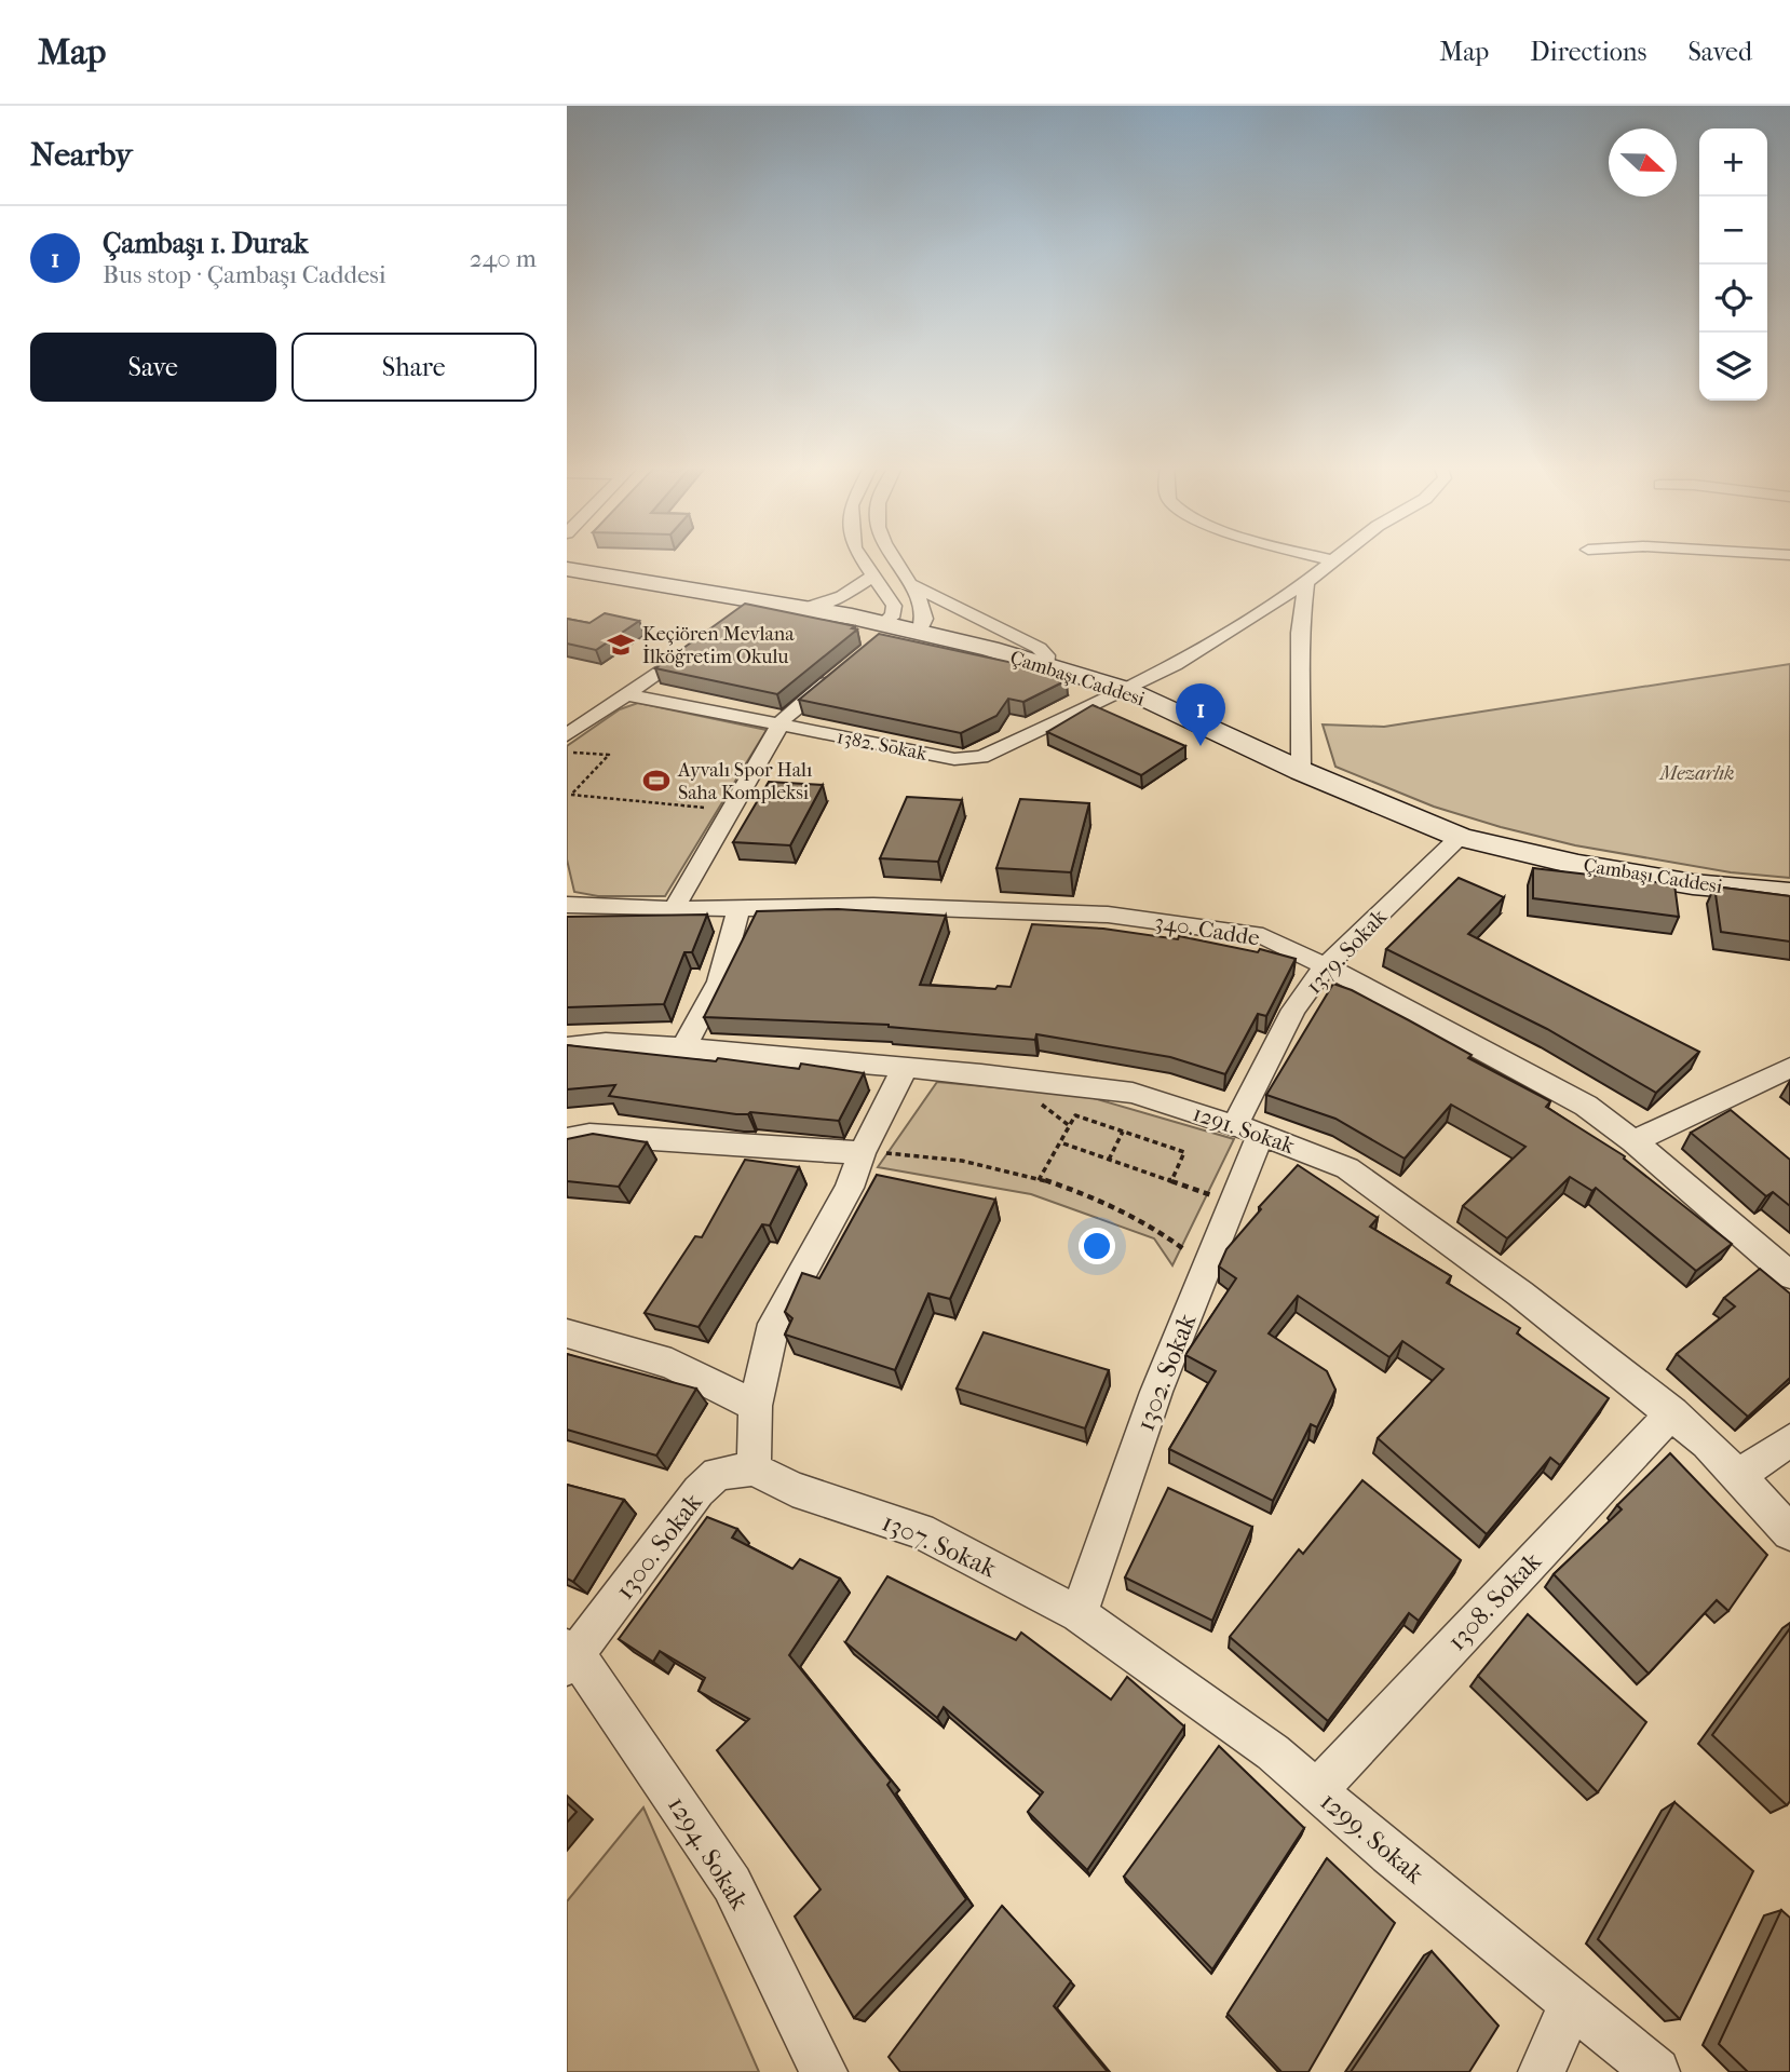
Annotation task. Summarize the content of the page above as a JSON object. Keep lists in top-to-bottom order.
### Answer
{
  "streets": {
    "main road": ["Çambaşı Caddesi"],
    "street": [
      "1382. Sokak",
      "340. Cadde",
      "1379. Sokak",
      "1291. Sokak",
      "1302. Sokak",
      "1307. Sokak",
      "1300. Sokak",
      "1308. Sokak",
      "1299. Sokak",
      "1294. Sokak"
    ]
  },
  "crossings": [
    ["Çambaşı Caddesi", "1382. Sokak"],
    ["Çambaşı Caddesi", "1379. Sokak"],
    ["340. Cadde", "1379. Sokak"],
    ["1379. Sokak", "1291. Sokak"],
    ["1379. Sokak", "1302. Sokak"],
    ["1291. Sokak", "1302. Sokak"],
    ["1291. Sokak", "1308. Sokak"],
    ["1302. Sokak", "1307. Sokak"],
    ["1302. Sokak", "1299. Sokak"],
    ["1307. Sokak", "1300. Sokak"],
    ["1307. Sokak", "1299. Sokak"],
    ["1300. Sokak", "1294. Sokak"],
    ["1308. Sokak", "1299. Sokak"]
  ],
  "parks": ["Mezarlık"],
  "places": {
    "school or university": ["Keçiören Mevlana İlköğretim Okulu"],
    "sports": ["Ayvalı Spor Halı Saha Kompleksi"]
  },
  "north": "right",
  "page": {
    "header": "Map",
    "nav": ["Map", "Directions", "Saved"],
    "heading": "Nearby",
    "map_buttons": ["+", "−"],
    "list": [
      {
        "mark": "1",
        "name": "Çambaşı 1. Durak",
        "note": "Bus stop · Çambaşı Caddesi",
        "value": "240 m"
      }
    ],
    "buttons": ["Save", "Share"],
    "pins": "1"
  }
}
